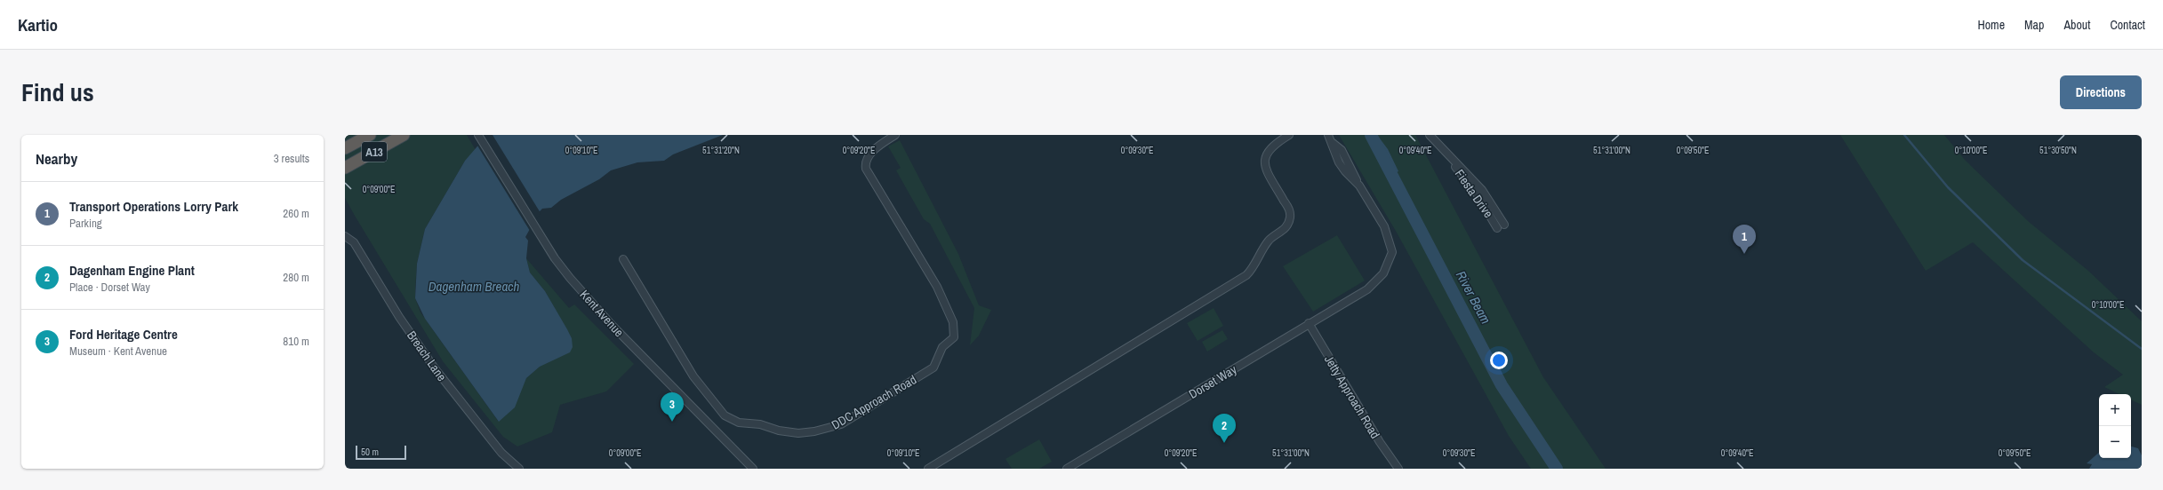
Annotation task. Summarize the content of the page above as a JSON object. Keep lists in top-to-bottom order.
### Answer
{
  "streets": {
    "highway": ["A13"],
    "street": [
      "Fiesta Drive",
      "Kent Avenue",
      "Breach Lane",
      "Dorset Way",
      "Jetty Approach Road",
      "DDC Approach Road"
    ]
  },
  "crossings": [
    ["Dorset Way", "Jetty Approach Road"]
  ],
  "water": ["Dagenham Breach", "River Beam"],
  "scale_bar": "50 m",
  "page": {
    "header": "Kartio",
    "nav": [
      "Home",
      "Map",
      "About",
      "Contact"
    ],
    "title": "Find us",
    "buttons": "Directions",
    "heading": ["Nearby", "3 results"],
    "list": [
      {
        "mark": "1",
        "name": "Transport Operations Lorry Park",
        "note": "Parking",
        "value": "260 m"
      },
      {
        "mark": "2",
        "name": "Dagenham Engine Plant",
        "note": "Place · Dorset Way",
        "value": "280 m"
      },
      {
        "mark": "3",
        "name": "Ford Heritage Centre",
        "note": "Museum · Kent Avenue",
        "value": "810 m"
      }
    ],
    "pins": ["1", "3", "2"],
    "map_buttons": ["+", "−"],
    "scale": "50 m"
  },
  "coordinates": [
    "0°09'30\"E",
    "0°09'40\"E",
    "0°09'50\"E",
    "0°10'00\"E",
    "0°09'10\"E",
    "51°31'20\"N",
    "0°09'20\"E",
    "51°31'00\"N",
    "51°30'50\"N",
    "0°09'00\"E"
  ]
}
